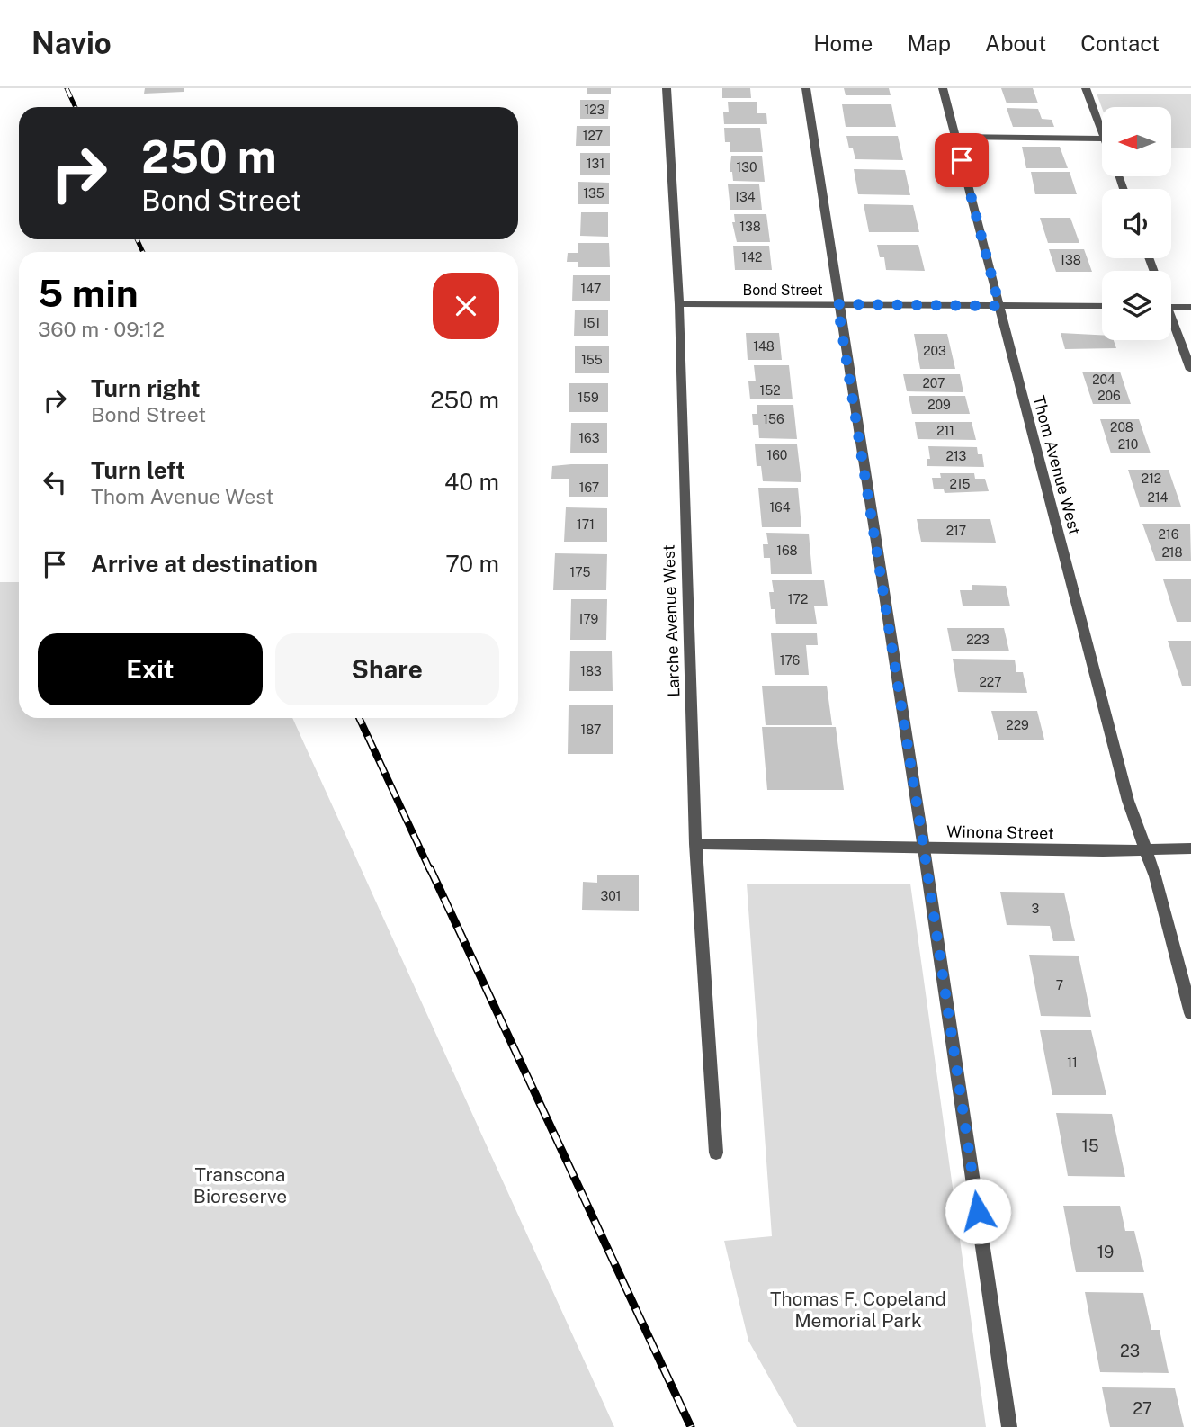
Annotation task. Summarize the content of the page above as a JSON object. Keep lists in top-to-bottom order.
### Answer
{
  "streets": {
    "street": [
      "Bond Street",
      "Thom Avenue West",
      "Larche Avenue West",
      "Winona Street"
    ]
  },
  "crossings": [
    ["Bond Street", "Thom Avenue West"],
    ["Bond Street", "Larche Avenue West"],
    ["Thom Avenue West", "Winona Street"],
    ["Larche Avenue West", "Winona Street"]
  ],
  "parks": ["Transcona Bioreserve", "Thomas F. Copeland Memorial Park"],
  "house_numbers": [
    "123",
    "127",
    "131",
    "130",
    "135",
    "134",
    "138",
    "142",
    "138",
    "147",
    "151",
    "148",
    "203",
    "155",
    "204",
    "207",
    "152",
    "206",
    "159",
    "209",
    "156",
    "208",
    "211",
    "163",
    "210",
    "160",
    "213",
    "212",
    "215",
    "167",
    "214",
    "164",
    "171",
    "217",
    "216",
    "168",
    "218",
    "175",
    "172",
    "179",
    "223",
    "176",
    "183",
    "227",
    "229",
    "187",
    "301",
    "3",
    "7",
    "11",
    "15",
    "19",
    "23",
    "27"
  ],
  "north": "left",
  "page": {
    "header": "Navio",
    "nav": [
      "Home",
      "Map",
      "About",
      "Contact"
    ],
    "turn": ["250 m", "Bond Street"],
    "heading": ["5 min", "360 m · 09:12"],
    "list": [
      {
        "name": "Turn right",
        "note": "Bond Street",
        "value": "250 m"
      },
      {
        "name": "Turn left",
        "note": "Thom Avenue West",
        "value": "40 m"
      },
      {
        "name": "Arrive at destination",
        "value": "70 m"
      }
    ],
    "buttons": ["Exit", "Share"]
  }
}
